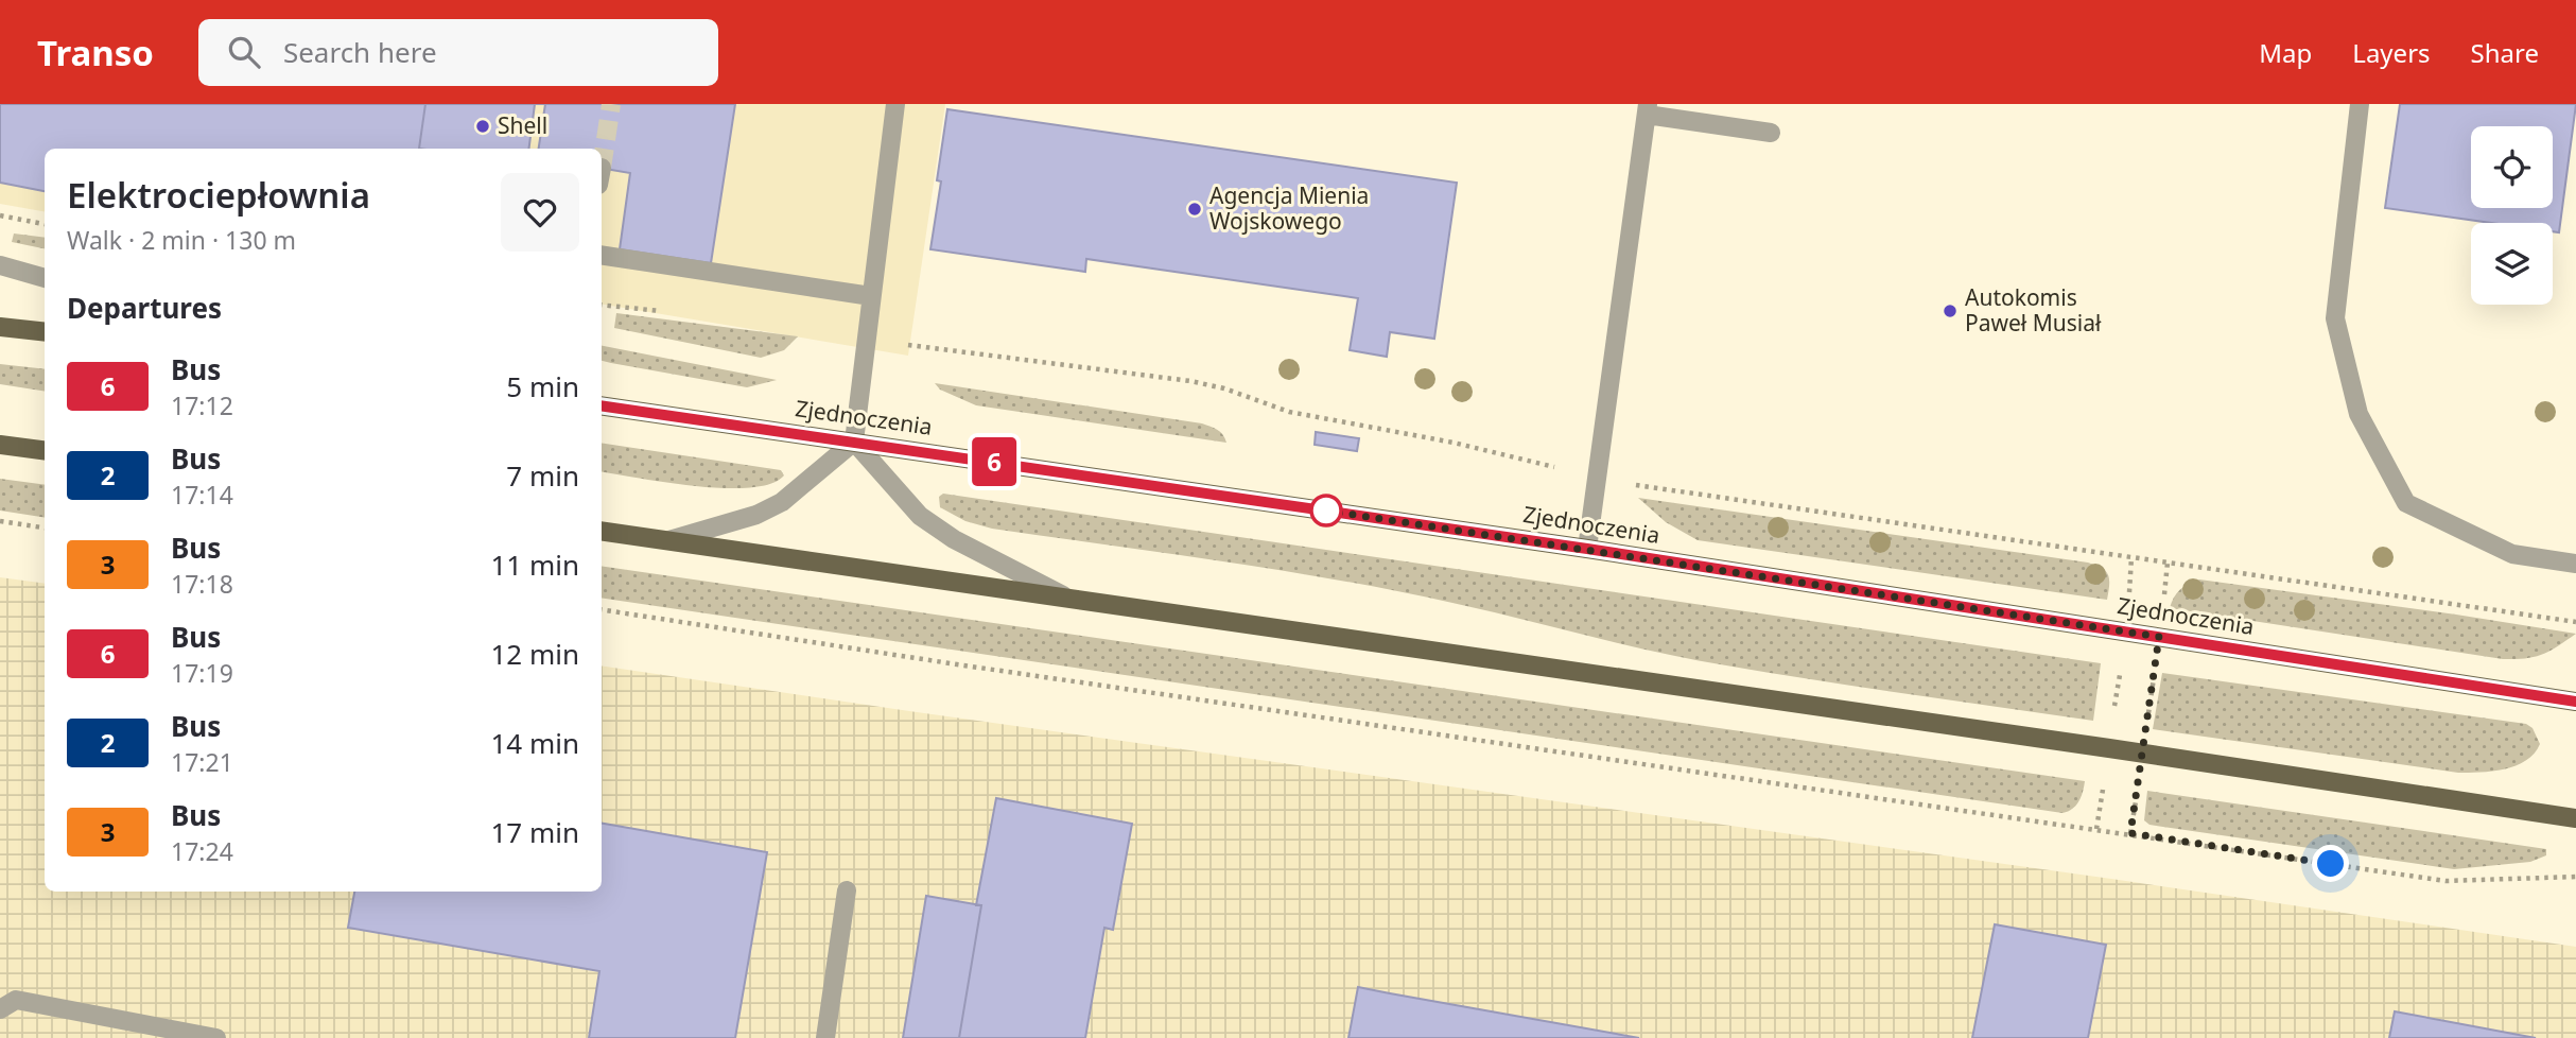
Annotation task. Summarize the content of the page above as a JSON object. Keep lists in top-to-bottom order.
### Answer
{
  "streets": {
    "main road": ["Zjednoczenia"]
  },
  "places": ["Shell", "Agencja Mienia Wojskowego", "Autokomis Paweł Musiał"],
  "lines": ["bus line 6"],
  "page": {
    "header": "Transo",
    "search": "Search here",
    "nav": ["Map", "Layers", "Share"],
    "on_map": "6",
    "heading": [
      ["Elektrociepłownia", "Walk · 2 min · 130 m"],
      "Departures"
    ],
    "list": [
      {
        "mark": "6",
        "name": "Bus",
        "note": "17:12",
        "value": "5 min"
      },
      {
        "mark": "2",
        "name": "Bus",
        "note": "17:14",
        "value": "7 min"
      },
      {
        "mark": "3",
        "name": "Bus",
        "note": "17:18",
        "value": "11 min"
      },
      {
        "mark": "6",
        "name": "Bus",
        "note": "17:19",
        "value": "12 min"
      },
      {
        "mark": "2",
        "name": "Bus",
        "note": "17:21",
        "value": "14 min"
      },
      {
        "mark": "3",
        "name": "Bus",
        "note": "17:24",
        "value": "17 min"
      }
    ]
  }
}
